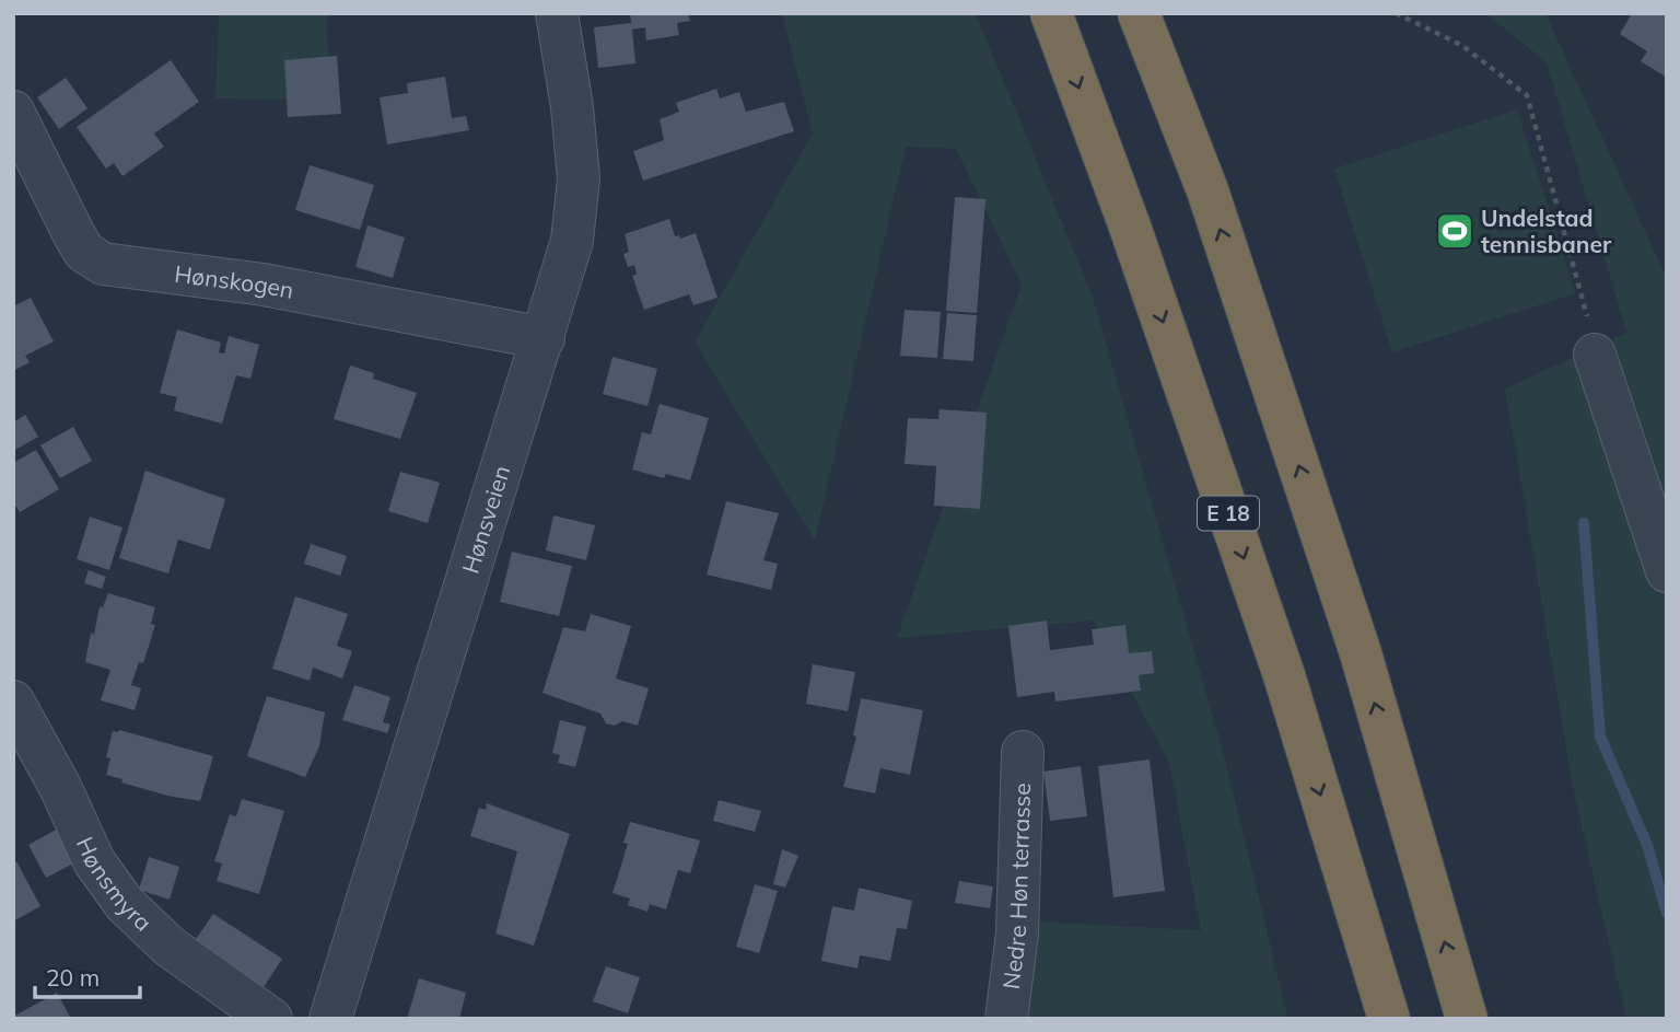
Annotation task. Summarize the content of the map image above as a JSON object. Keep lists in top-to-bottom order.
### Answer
{
  "streets": {
    "highway": ["E 18"],
    "street": [
      "Hønskogen",
      "Hønsveien",
      "Hønsmyra",
      "Nedre Høn terrasse"
    ]
  },
  "crossings": [
    ["Hønskogen", "Hønsveien"]
  ],
  "places": {
    "sports": ["Undelstad tennisbaner"]
  },
  "scale_bar": "20 m"
}
